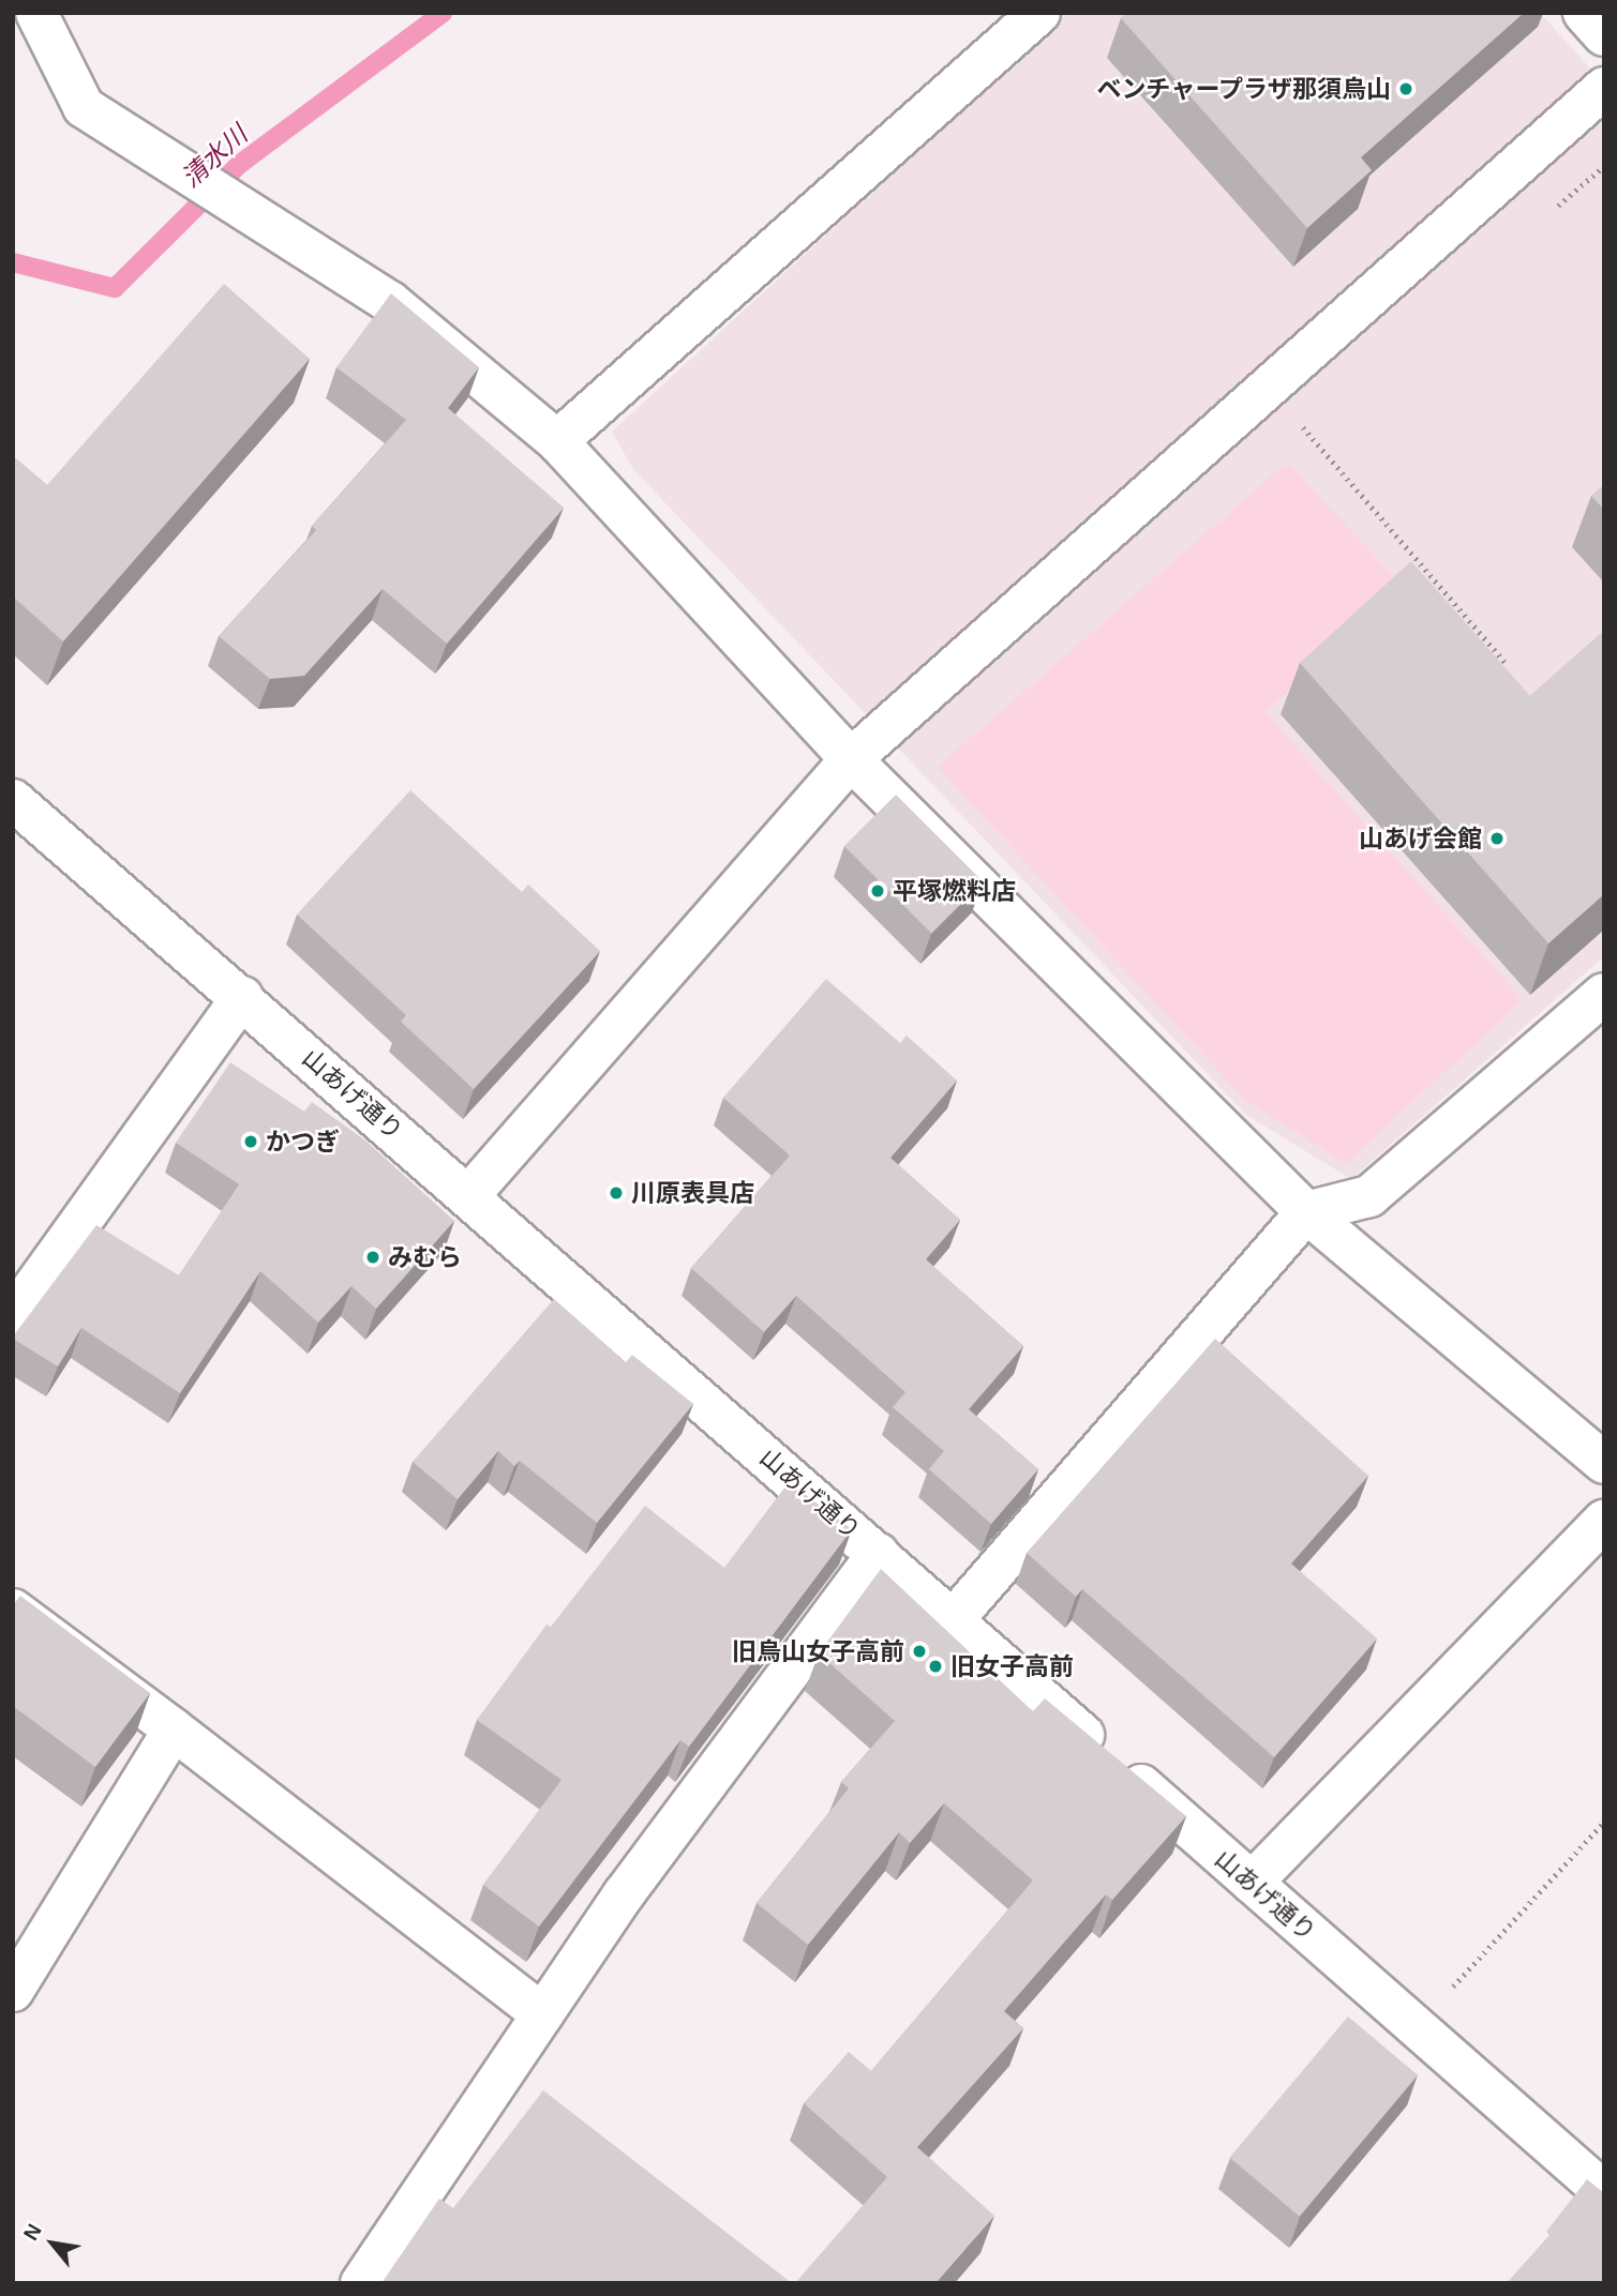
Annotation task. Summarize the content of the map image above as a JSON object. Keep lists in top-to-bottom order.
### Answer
{
  "streets": {
    "street": ["山あげ通り"]
  },
  "water": ["清水川"],
  "places": [
    "ベンチャープラザ那須烏山",
    "山あげ会館",
    "平塚燃料店",
    "かつぎ",
    "川原表具店",
    "みむら",
    "旧烏山女子高前",
    "旧女子高前"
  ],
  "north": "top left"
}
